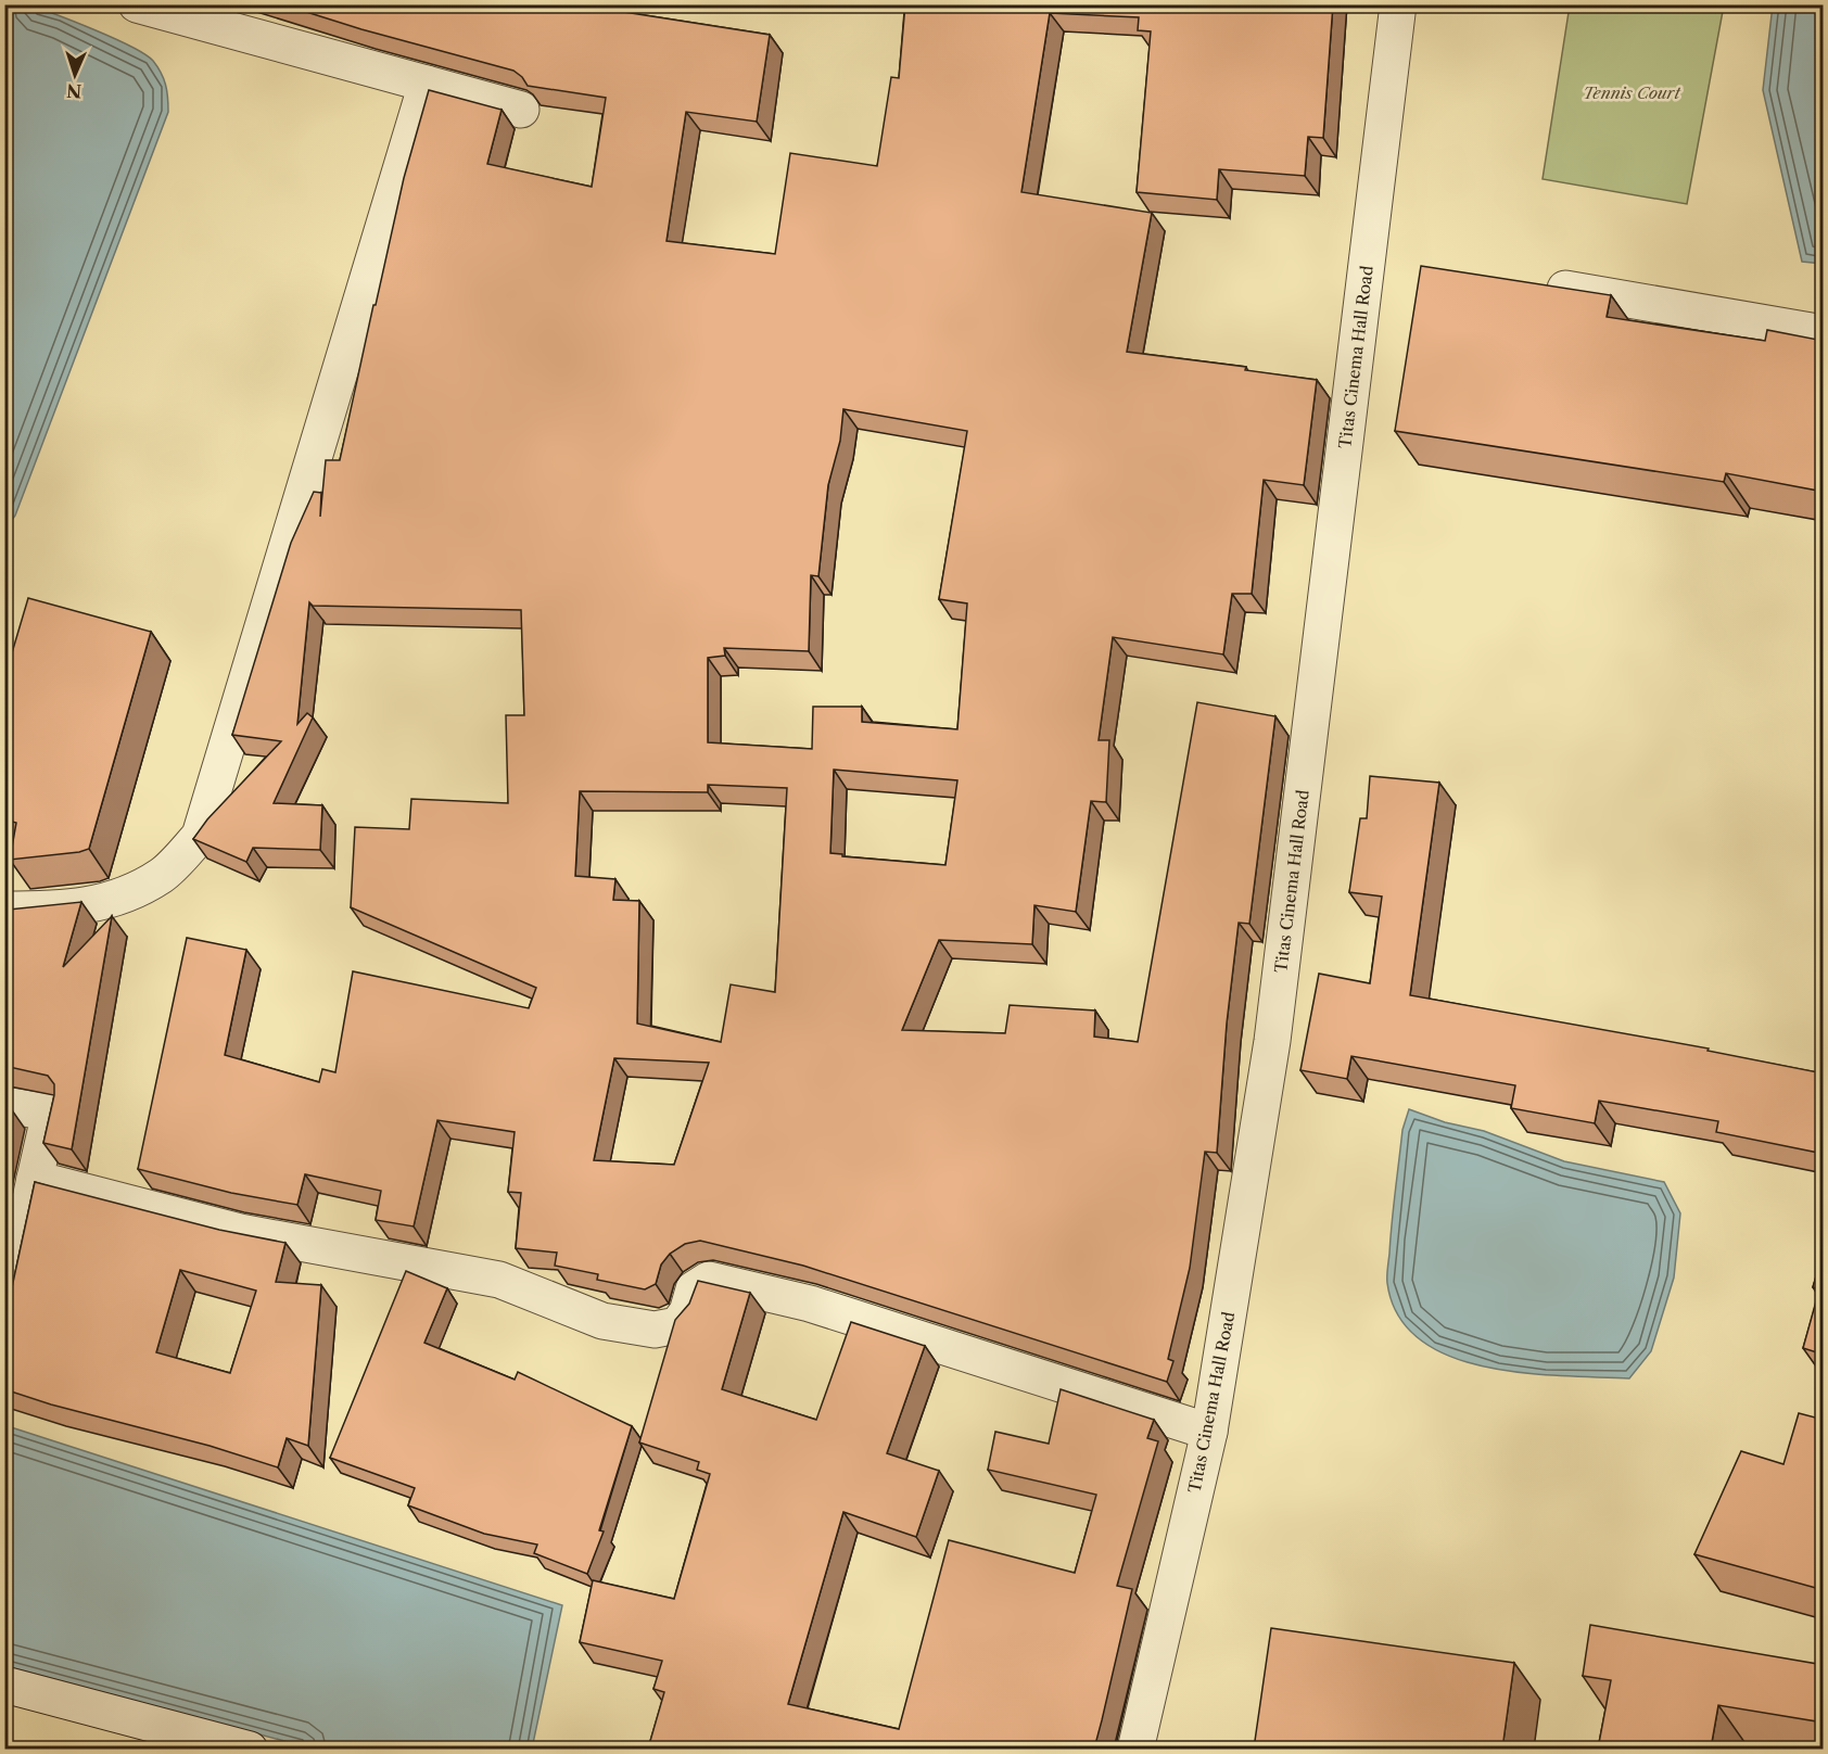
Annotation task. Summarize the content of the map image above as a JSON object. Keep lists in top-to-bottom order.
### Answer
{
  "streets": {
    "street": ["Titas Cinema Hall Road"]
  },
  "parks": ["Tennis Court"],
  "north": "bottom"
}
